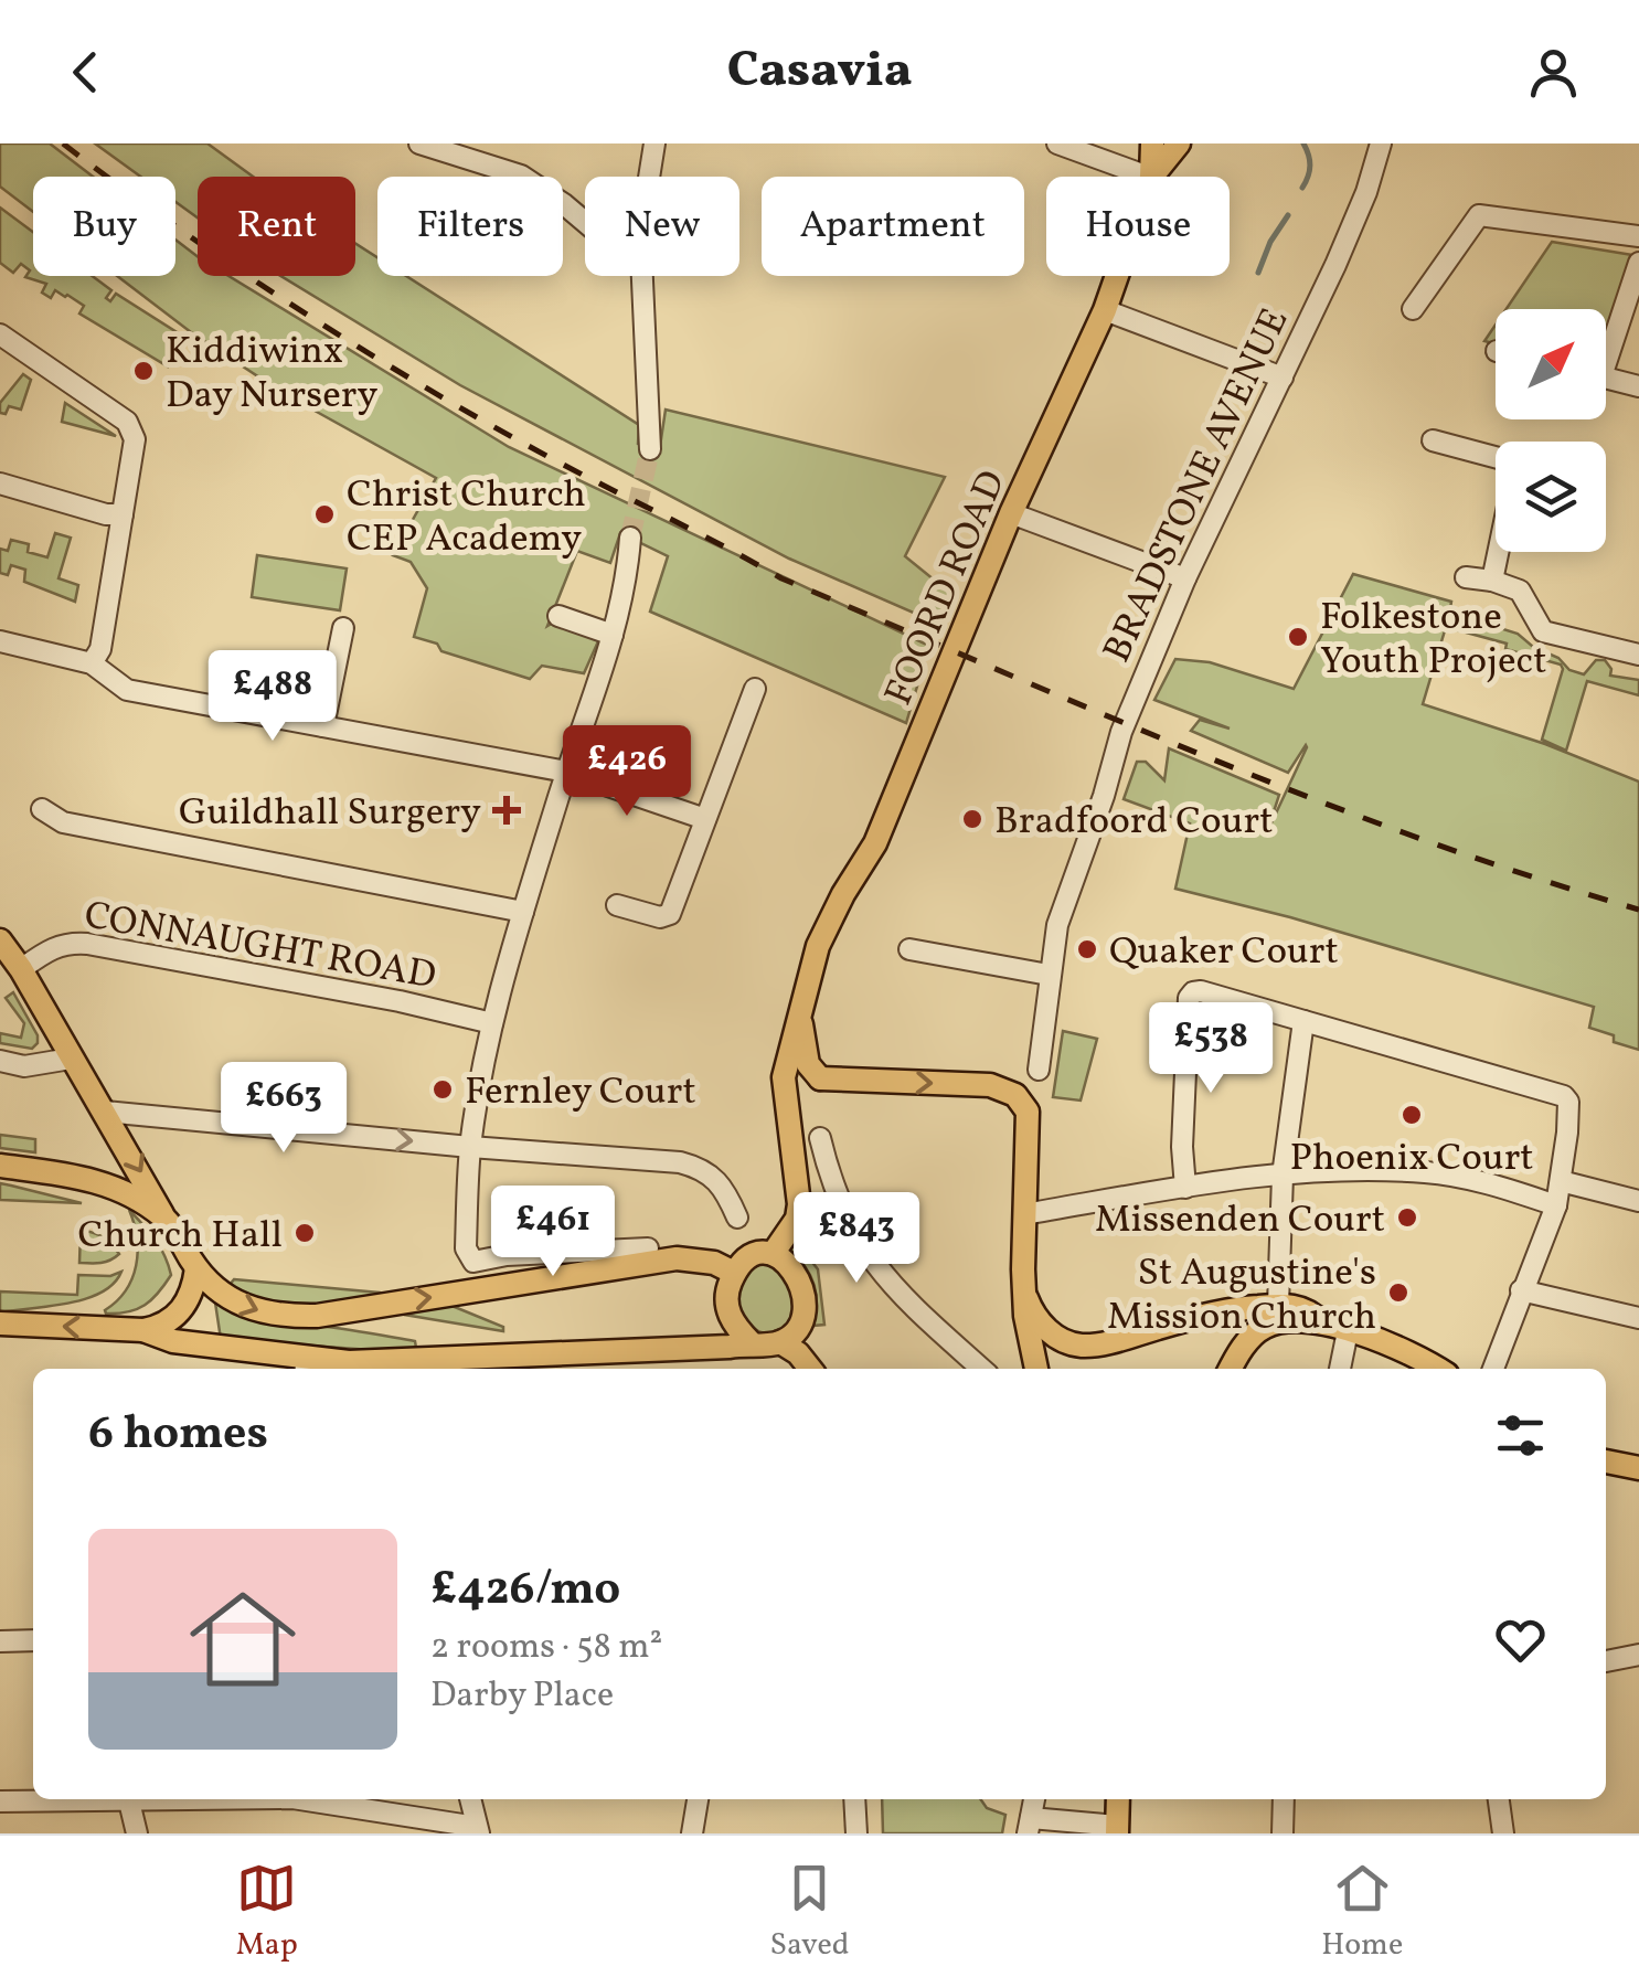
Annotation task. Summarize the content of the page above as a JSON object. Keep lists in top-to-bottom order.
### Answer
{
  "streets": {
    "main road": ["FOORD ROAD"],
    "street": ["BRADSTONE AVENUE", "CONNAUGHT ROAD"]
  },
  "places": {
    "other": [
      "Kiddiwinx Day Nursery",
      "Christ Church CEP Academy",
      "Folkestone Youth Project",
      "Bradfoord Court",
      "Quaker Court",
      "Fernley Court",
      "Phoenix Court",
      "Missenden Court",
      "Church Hall",
      "St Augustine's Mission Church"
    ],
    "health": ["Guildhall Surgery"]
  },
  "north": "top right",
  "page": {
    "header": "Casavia",
    "chip": [
      "Buy",
      "Rent",
      "Filters",
      "New",
      "Apartment",
      "House"
    ],
    "price": [
      "£488",
      "£426",
      "£538",
      "£663",
      "£461",
      "£843"
    ],
    "heading": "6 homes",
    "list": [
      {
        "name": "£426/mo",
        "note": "2 rooms · 58 m² · Darby Place"
      }
    ],
    "tabs": ["Map", "Saved", "Home"]
  }
}
